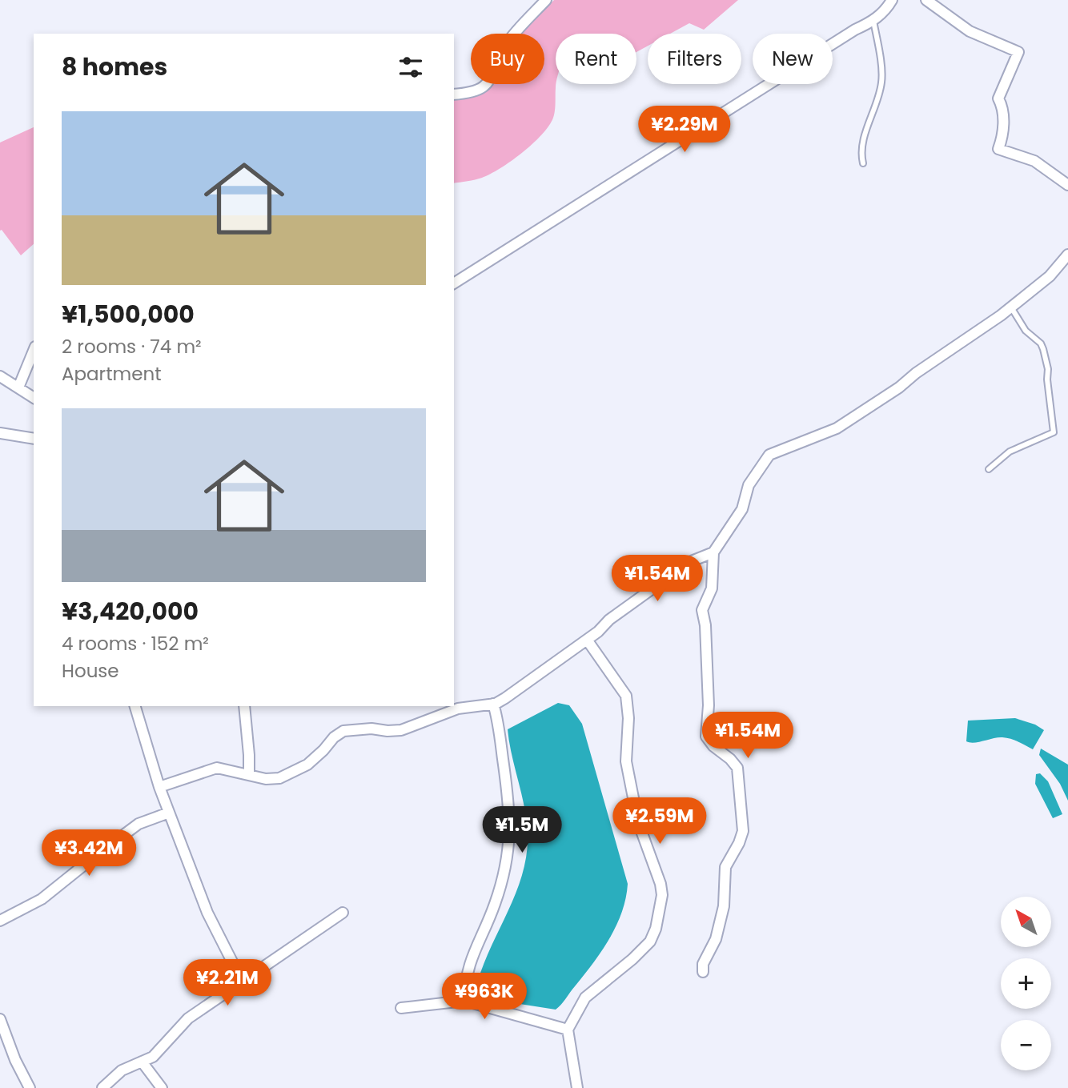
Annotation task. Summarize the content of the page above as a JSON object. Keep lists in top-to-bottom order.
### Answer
{
  "north": "top left",
  "page": {
    "chip": [
      "Buy",
      "Rent",
      "Filters",
      "New"
    ],
    "heading": "8 homes",
    "list": [
      {
        "name": "¥1,500,000",
        "note": "2 rooms · 74 m² · Apartment"
      },
      {
        "name": "¥3,420,000",
        "note": "4 rooms · 152 m² · House"
      }
    ],
    "price": [
      "¥2.29M",
      "¥1.54M",
      "¥1.54M",
      "¥2.59M",
      "¥1.5M",
      "¥3.42M",
      "¥2.21M",
      "¥963K"
    ],
    "map_buttons": ["+", "−"]
  }
}
